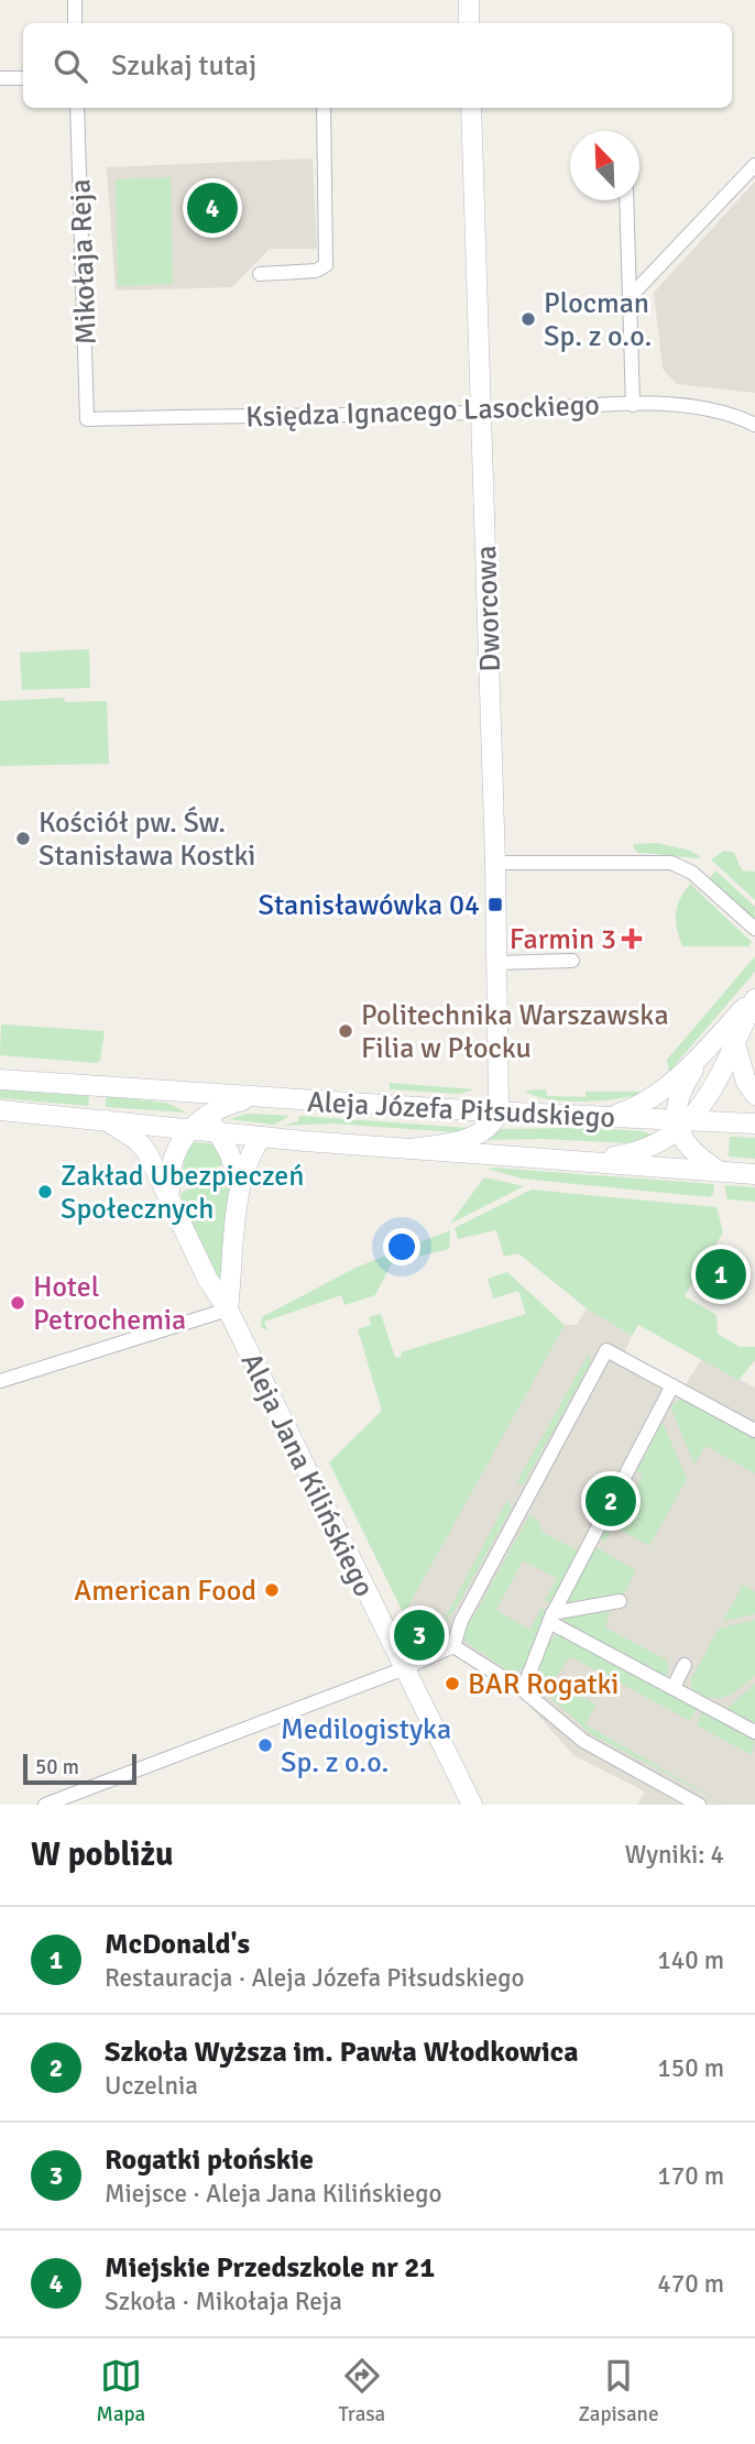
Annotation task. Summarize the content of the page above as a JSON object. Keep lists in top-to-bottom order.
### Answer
{
  "streets": {
    "main road": ["Dworcowa", "Aleja Józefa Piłsudskiego", "Aleja Jana Kilińskiego"],
    "street": ["Mikołaja Reja", "Księdza Ignacego Lasockiego"]
  },
  "crossings": [
    ["Mikołaja Reja", "Księdza Ignacego Lasockiego"],
    ["Księdza Ignacego Lasockiego", "Dworcowa"],
    ["Dworcowa", "Aleja Józefa Piłsudskiego"],
    ["Aleja Józefa Piłsudskiego", "Aleja Jana Kilińskiego"]
  ],
  "places": {
    "other": [
      "Plocman Sp. z o.o.",
      "Kościół pw. Św. Stanisława Kostki",
      "Politechnika Warszawska Filia w Płocku",
      "Zakład Ubezpieczeń Społecznych",
      "Hotel Petrochemia",
      "American Food",
      "BAR Rogatki",
      "Medilogistyka Sp. z o.o."
    ],
    "transit": ["Stanisławówka 04"],
    "health": ["Farmin 3"]
  },
  "scale_bar": "50 m",
  "north": "top left",
  "page": {
    "search": "Szukaj tutaj",
    "pins": [
      "4",
      "1",
      "2",
      "3"
    ],
    "scale": "50 m",
    "heading": ["W pobliżu", "Wyniki: 4"],
    "list": [
      {
        "mark": "1",
        "name": "McDonald's",
        "note": "Restauracja · Aleja Józefa Piłsudskiego",
        "value": "140 m"
      },
      {
        "mark": "2",
        "name": "Szkoła Wyższa im. Pawła Włodkowica",
        "note": "Uczelnia",
        "value": "150 m"
      },
      {
        "mark": "3",
        "name": "Rogatki płońskie",
        "note": "Miejsce · Aleja Jana Kilińskiego",
        "value": "170 m"
      },
      {
        "mark": "4",
        "name": "Miejskie Przedszkole nr 21",
        "note": "Szkoła · Mikołaja Reja",
        "value": "470 m"
      }
    ],
    "nav": ["Mapa", "Trasa", "Zapisane"]
  }
}
